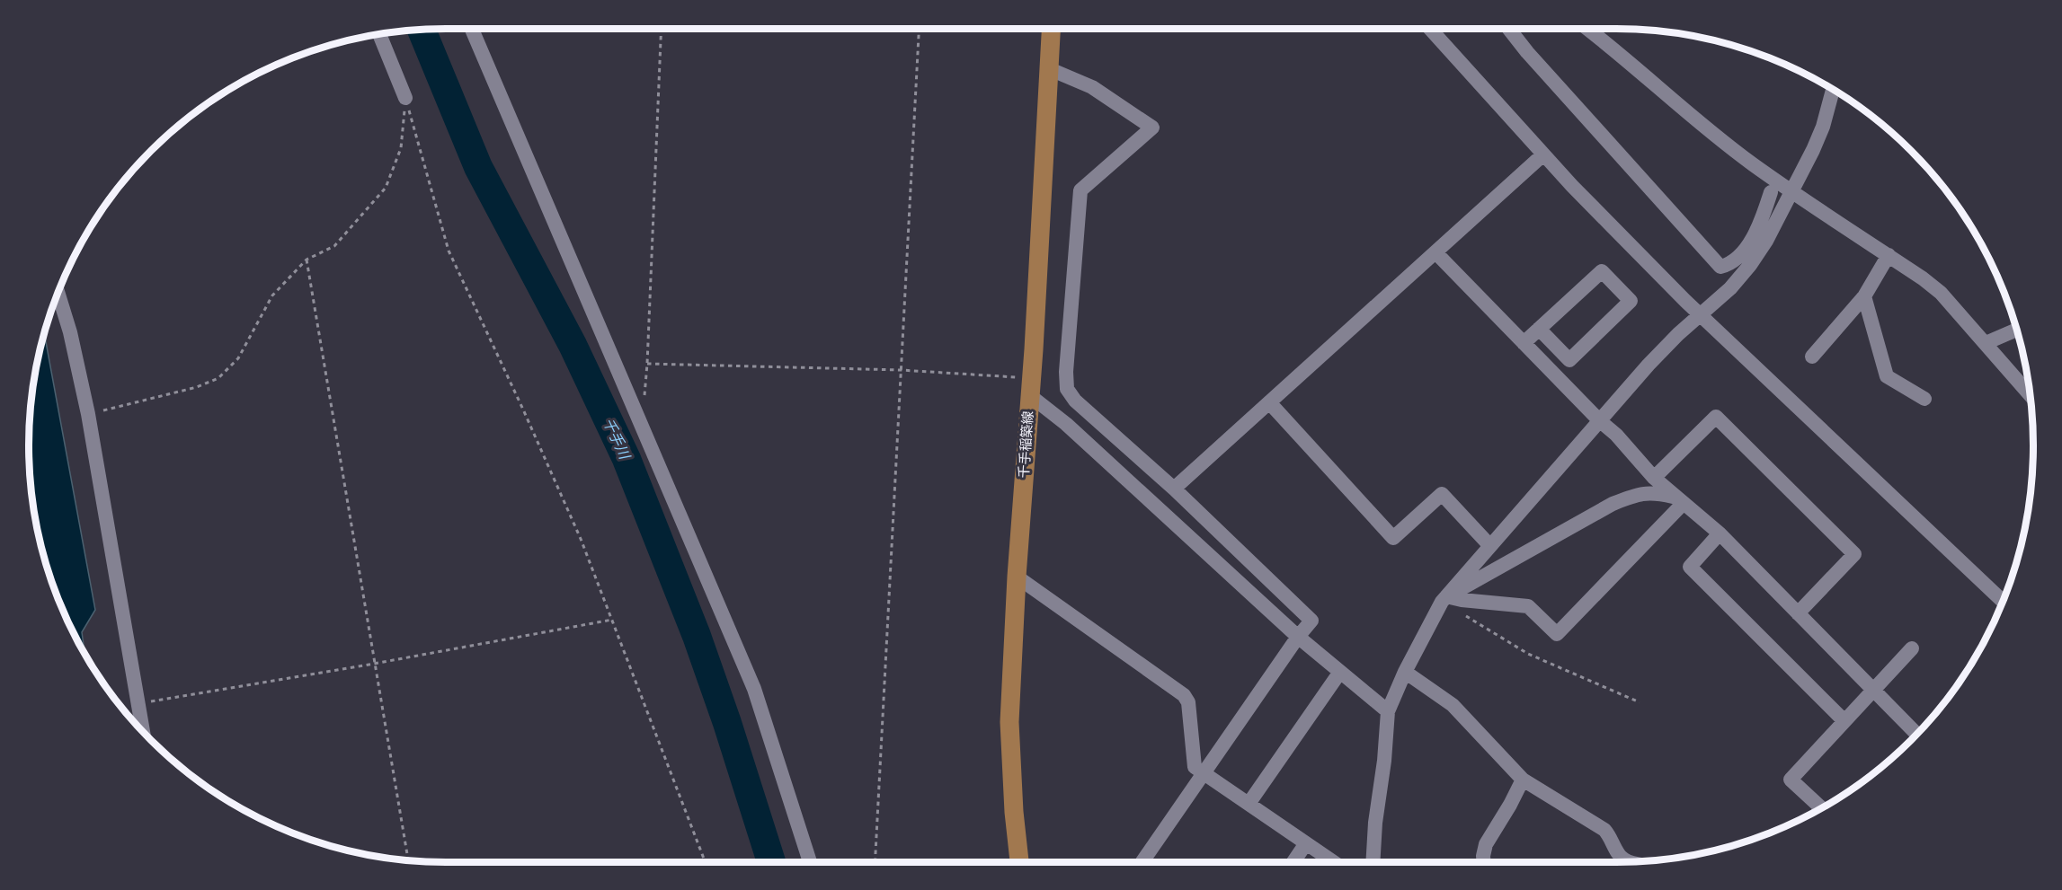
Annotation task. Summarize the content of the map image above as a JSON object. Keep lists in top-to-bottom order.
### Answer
{
  "streets": {
    "main road": ["千手稲築線"]
  },
  "water": ["千手川"]
}
